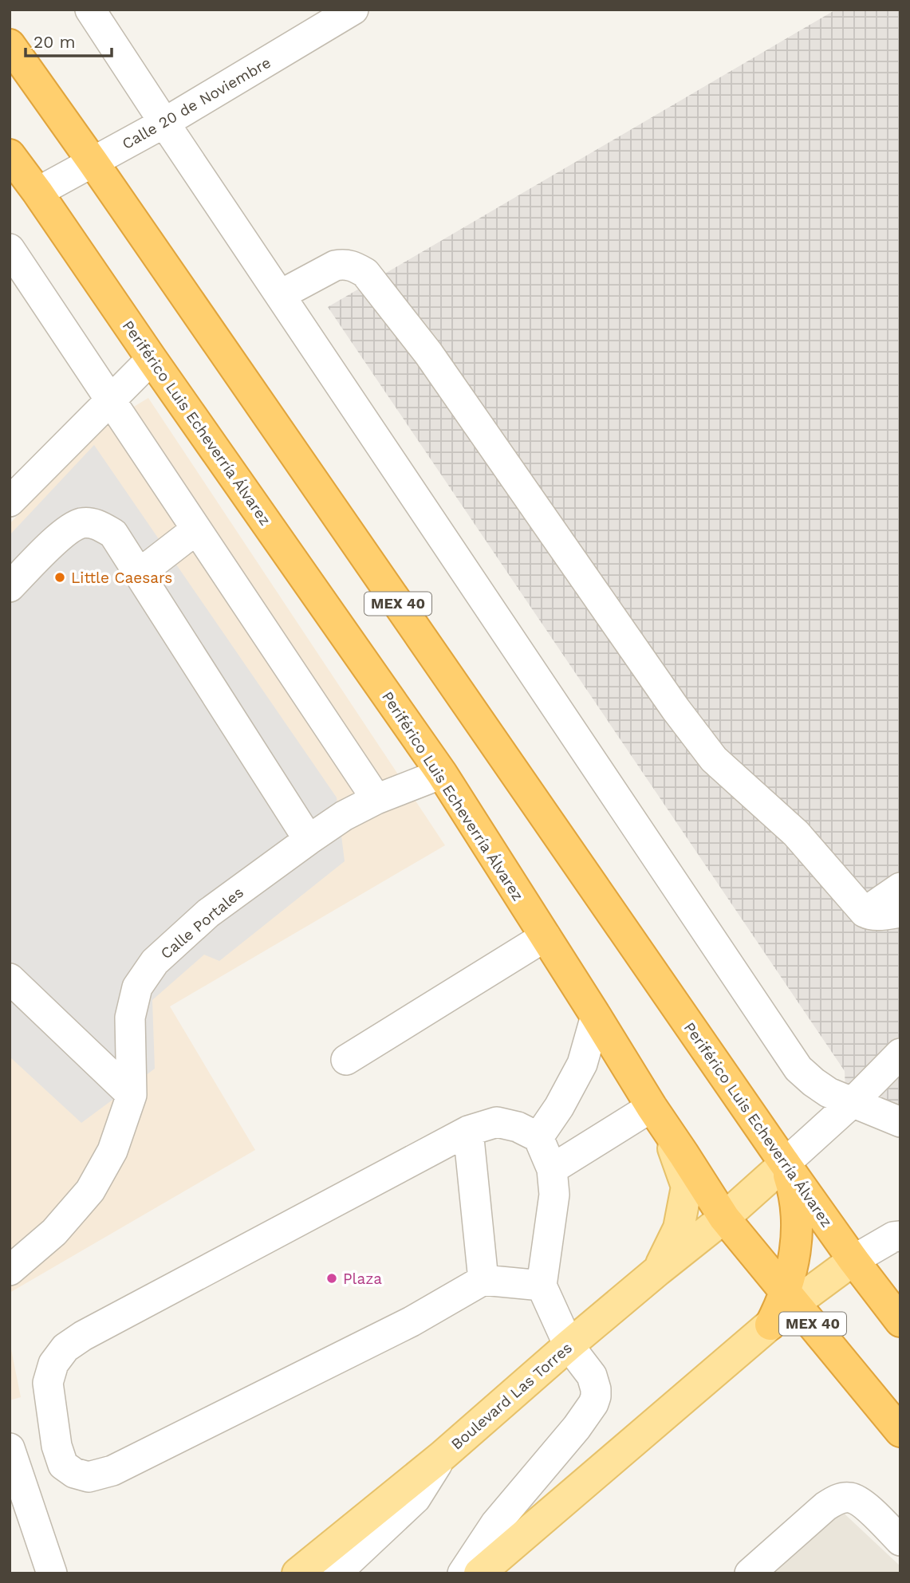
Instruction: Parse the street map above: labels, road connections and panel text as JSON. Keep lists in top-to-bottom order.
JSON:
{
  "streets": {
    "highway": ["Periférico Luis Echeverría Álvarez", "MEX 40"],
    "main road": ["Boulevard Las Torres"],
    "street": ["Calle 20 de Noviembre", "Calle Portales"]
  },
  "crossings": [
    ["Calle 20 de Noviembre", "Periférico Luis Echeverría Álvarez"],
    ["Periférico Luis Echeverría Álvarez", "Calle Portales"],
    ["Periférico Luis Echeverría Álvarez", "Boulevard Las Torres"]
  ],
  "places": ["Little Caesars", "Plaza"],
  "scale_bar": "20 m"
}
